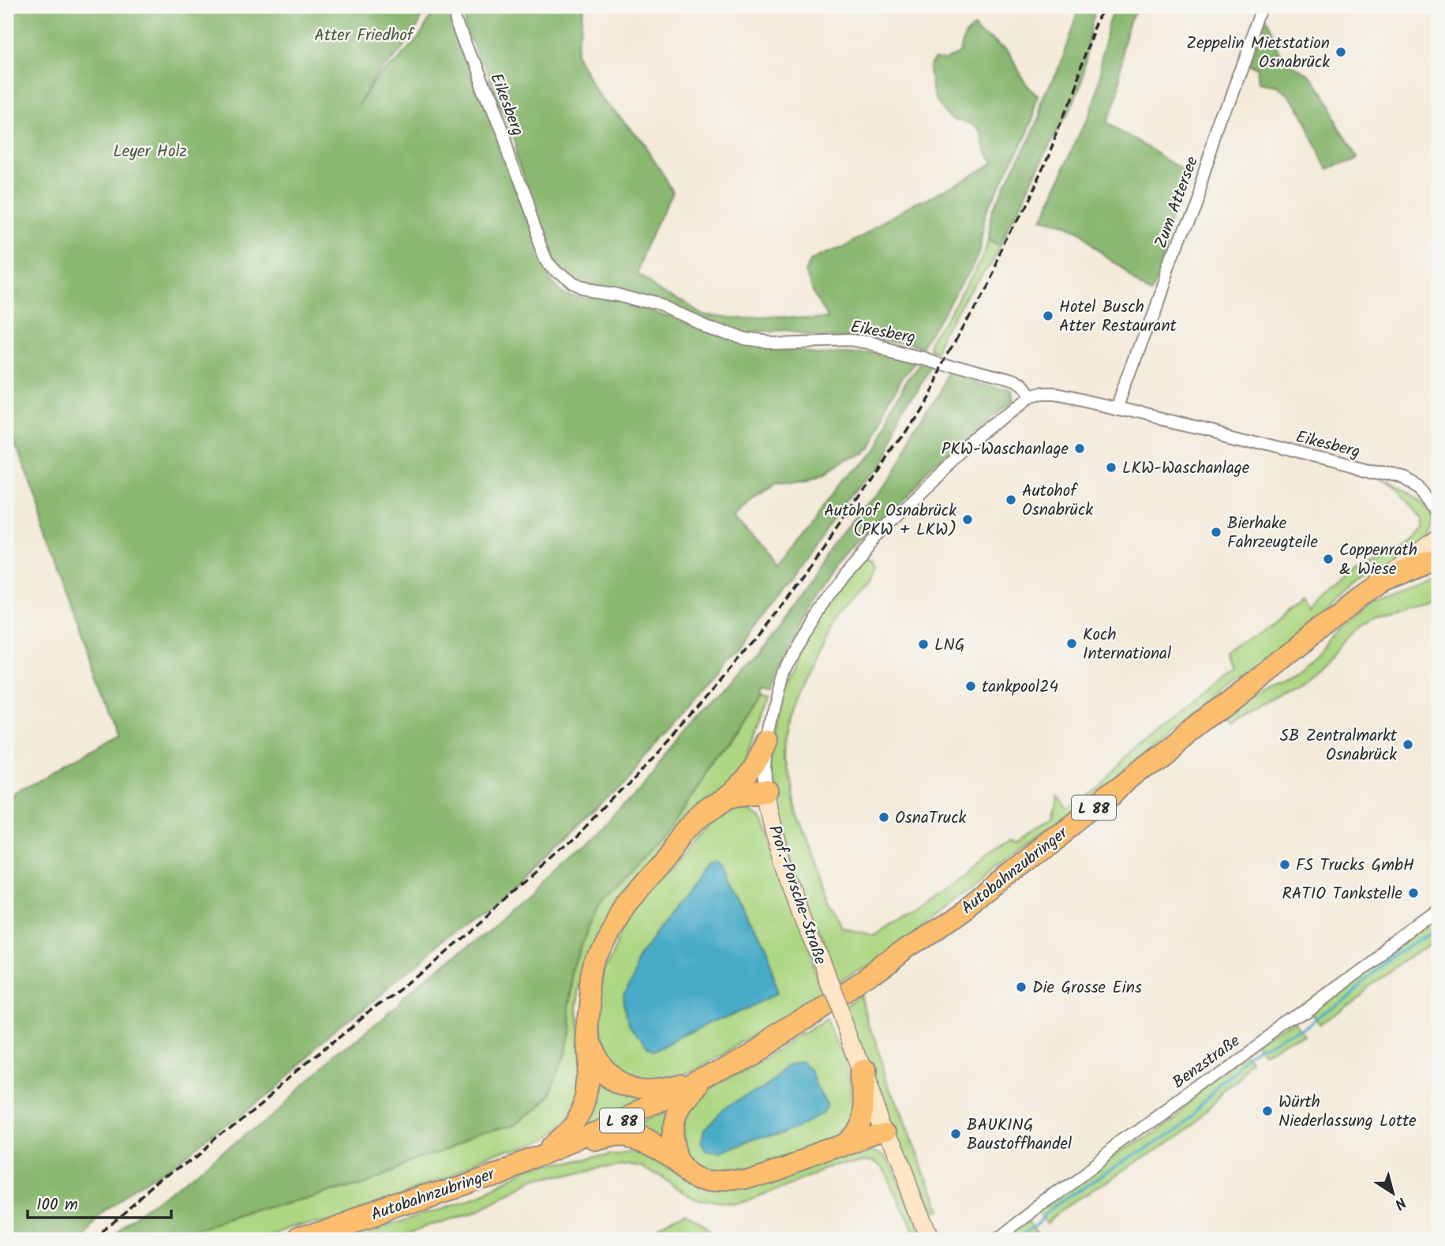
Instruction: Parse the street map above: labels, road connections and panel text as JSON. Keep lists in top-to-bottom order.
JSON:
{
  "streets": {
    "highway": ["L 88", "Autobahnzubringer"],
    "street": [
      "Eikesberg",
      "Zum Attersee",
      "Prof.-Porsche-Straße",
      "Benzstraße"
    ]
  },
  "crossings": [
    ["Eikesberg", "Zum Attersee"],
    ["Eikesberg", "Prof.-Porsche-Straße"],
    ["L 88", "Autobahnzubringer"]
  ],
  "parks": ["Atter Friedhof", "Leyer Holz"],
  "places": [
    "Zeppelin Mietstation Osnabrück",
    "Hotel Busch Atter Restaurant",
    "PKW-Waschanlage",
    "LKW-Waschanlage",
    "Autohof Osnabrück",
    "Autohof Osnabrück (PKW + LKW)",
    "Bierhake Fahrzeugteile",
    "Coppenrath & Wiese",
    "Koch International",
    "LNG",
    "tankpool24",
    "SB Zentralmarkt Osnabrück",
    "OsnaTruck",
    "FS Trucks GmbH",
    "RATIO Tankstelle",
    "Die Grosse Eins",
    "Würth Niederlassung Lotte",
    "BAUKING Baustoffhandel"
  ],
  "scale_bar": "100 m",
  "north": "bottom right"
}
